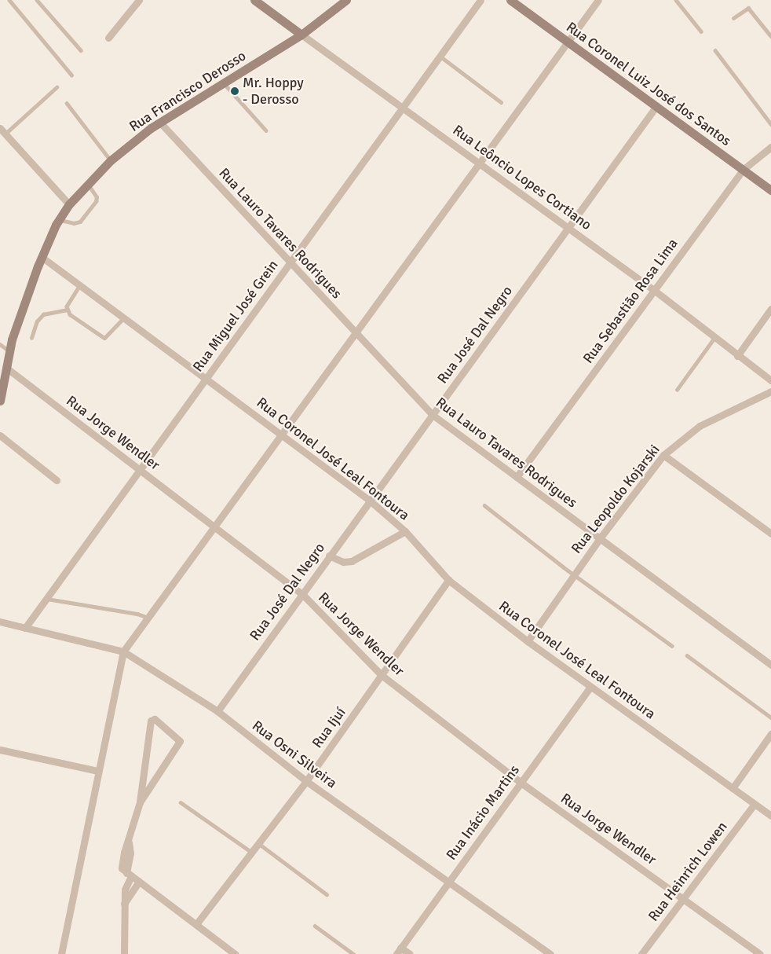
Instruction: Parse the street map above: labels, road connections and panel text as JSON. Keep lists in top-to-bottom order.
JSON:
{
  "streets": {
    "main road": ["Rua Coronel Luiz José dos Santos", "Rua Francisco Derosso", "Rua Leôncio Lopes Cortiano"],
    "street": [
      "Rua Lauro Tavares Rodrigues",
      "Rua Sebastião Rosa Lima",
      "Rua Miguel José Grein",
      "Rua José Dal Negro",
      "Rua Jorge Wendler",
      "Rua Coronel José Leal Fontoura",
      "Rua Leopoldo Kojarski",
      "Rua Ijuí",
      "Rua Osni Silveira",
      "Rua Inácio Martins",
      "Rua Heinrich Lowen"
    ]
  },
  "crossings": [
    ["Rua Coronel Luiz José dos Santos", "Rua Sebastião Rosa Lima"],
    ["Rua Coronel Luiz José dos Santos", "Rua José Dal Negro"],
    ["Rua Francisco Derosso", "Rua Leôncio Lopes Cortiano"],
    ["Rua Francisco Derosso", "Rua Lauro Tavares Rodrigues"],
    ["Rua Francisco Derosso", "Rua Jorge Wendler"],
    ["Rua Francisco Derosso", "Rua Coronel José Leal Fontoura"],
    ["Rua Leôncio Lopes Cortiano", "Rua Sebastião Rosa Lima"],
    ["Rua Leôncio Lopes Cortiano", "Rua Miguel José Grein"],
    ["Rua Leôncio Lopes Cortiano", "Rua José Dal Negro"],
    ["Rua Lauro Tavares Rodrigues", "Rua Sebastião Rosa Lima"],
    ["Rua Lauro Tavares Rodrigues", "Rua Miguel José Grein"],
    ["Rua Lauro Tavares Rodrigues", "Rua José Dal Negro"],
    ["Rua Lauro Tavares Rodrigues", "Rua Leopoldo Kojarski"],
    ["Rua Miguel José Grein", "Rua Jorge Wendler"],
    ["Rua Miguel José Grein", "Rua Coronel José Leal Fontoura"],
    ["Rua Miguel José Grein", "Rua Osni Silveira"],
    ["Rua José Dal Negro", "Rua Jorge Wendler"],
    ["Rua José Dal Negro", "Rua Coronel José Leal Fontoura"],
    ["Rua José Dal Negro", "Rua Osni Silveira"],
    ["Rua Jorge Wendler", "Rua Ijuí"],
    ["Rua Jorge Wendler", "Rua Inácio Martins"],
    ["Rua Jorge Wendler", "Rua Heinrich Lowen"],
    ["Rua Coronel José Leal Fontoura", "Rua Leopoldo Kojarski"],
    ["Rua Coronel José Leal Fontoura", "Rua Ijuí"],
    ["Rua Coronel José Leal Fontoura", "Rua Inácio Martins"],
    ["Rua Coronel José Leal Fontoura", "Rua Heinrich Lowen"],
    ["Rua Ijuí", "Rua Osni Silveira"],
    ["Rua Osni Silveira", "Rua Inácio Martins"]
  ],
  "places": ["Mr. Hoppy - Derosso"]
}
